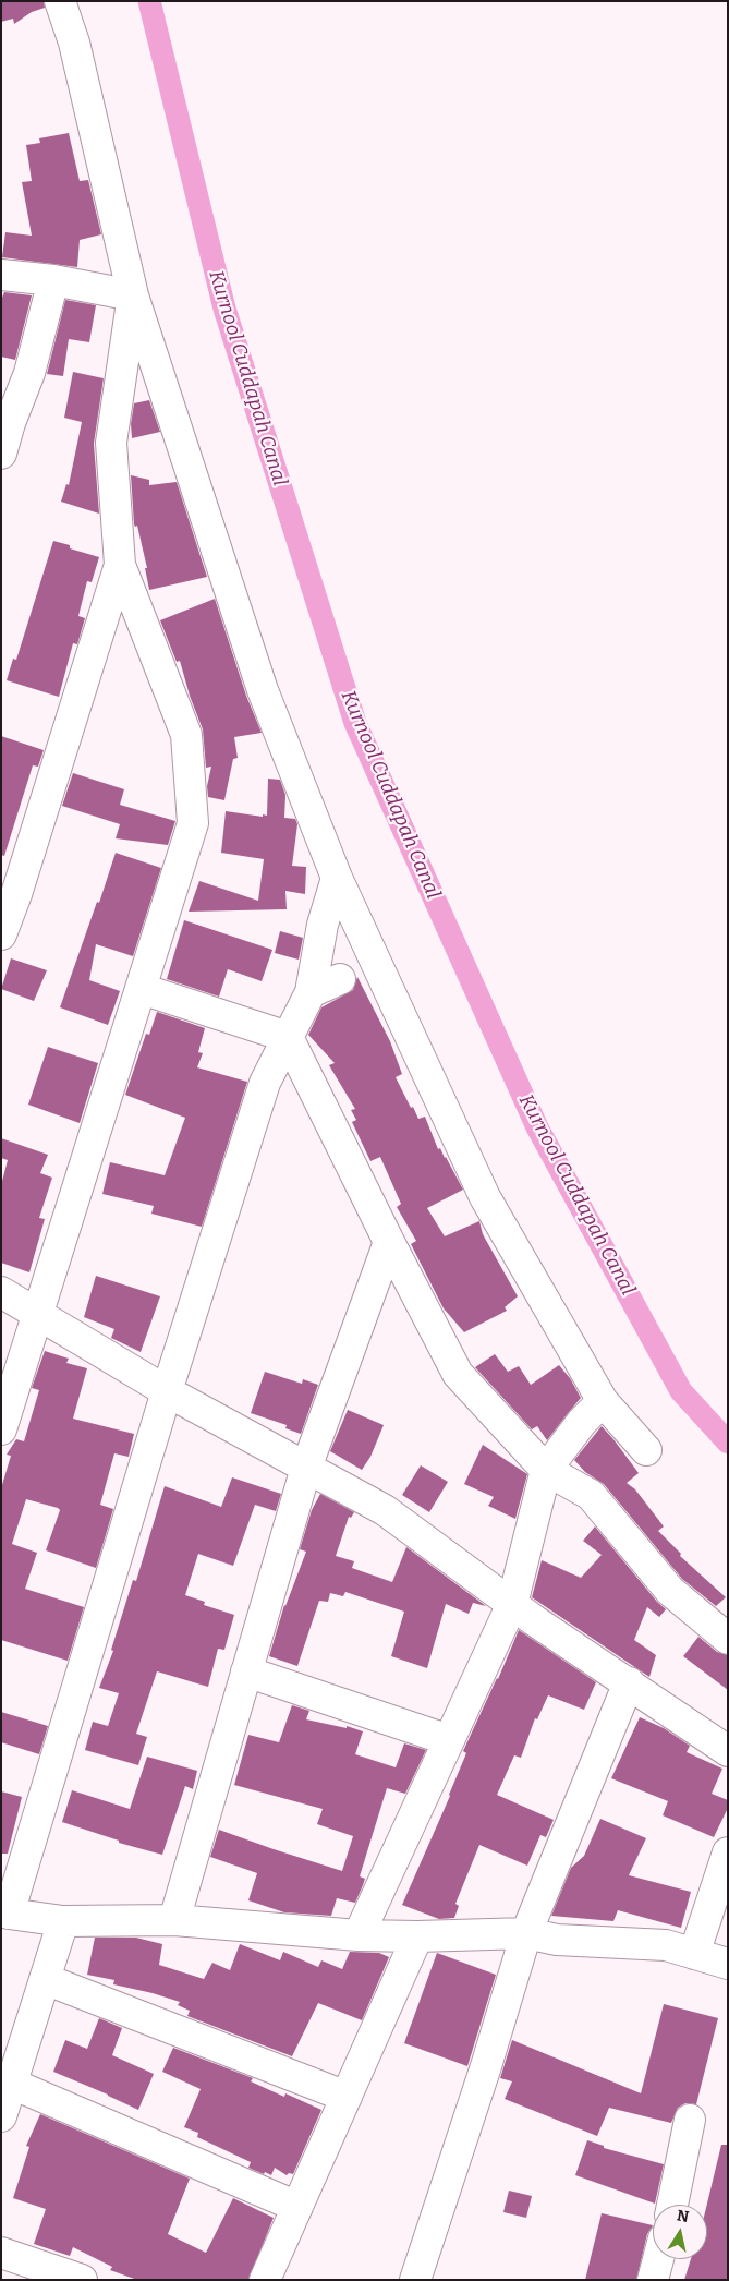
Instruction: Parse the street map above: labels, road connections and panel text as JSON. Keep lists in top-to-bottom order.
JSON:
{
  "water": ["Kurnool Cuddapah Canal"],
  "north": "top"
}
